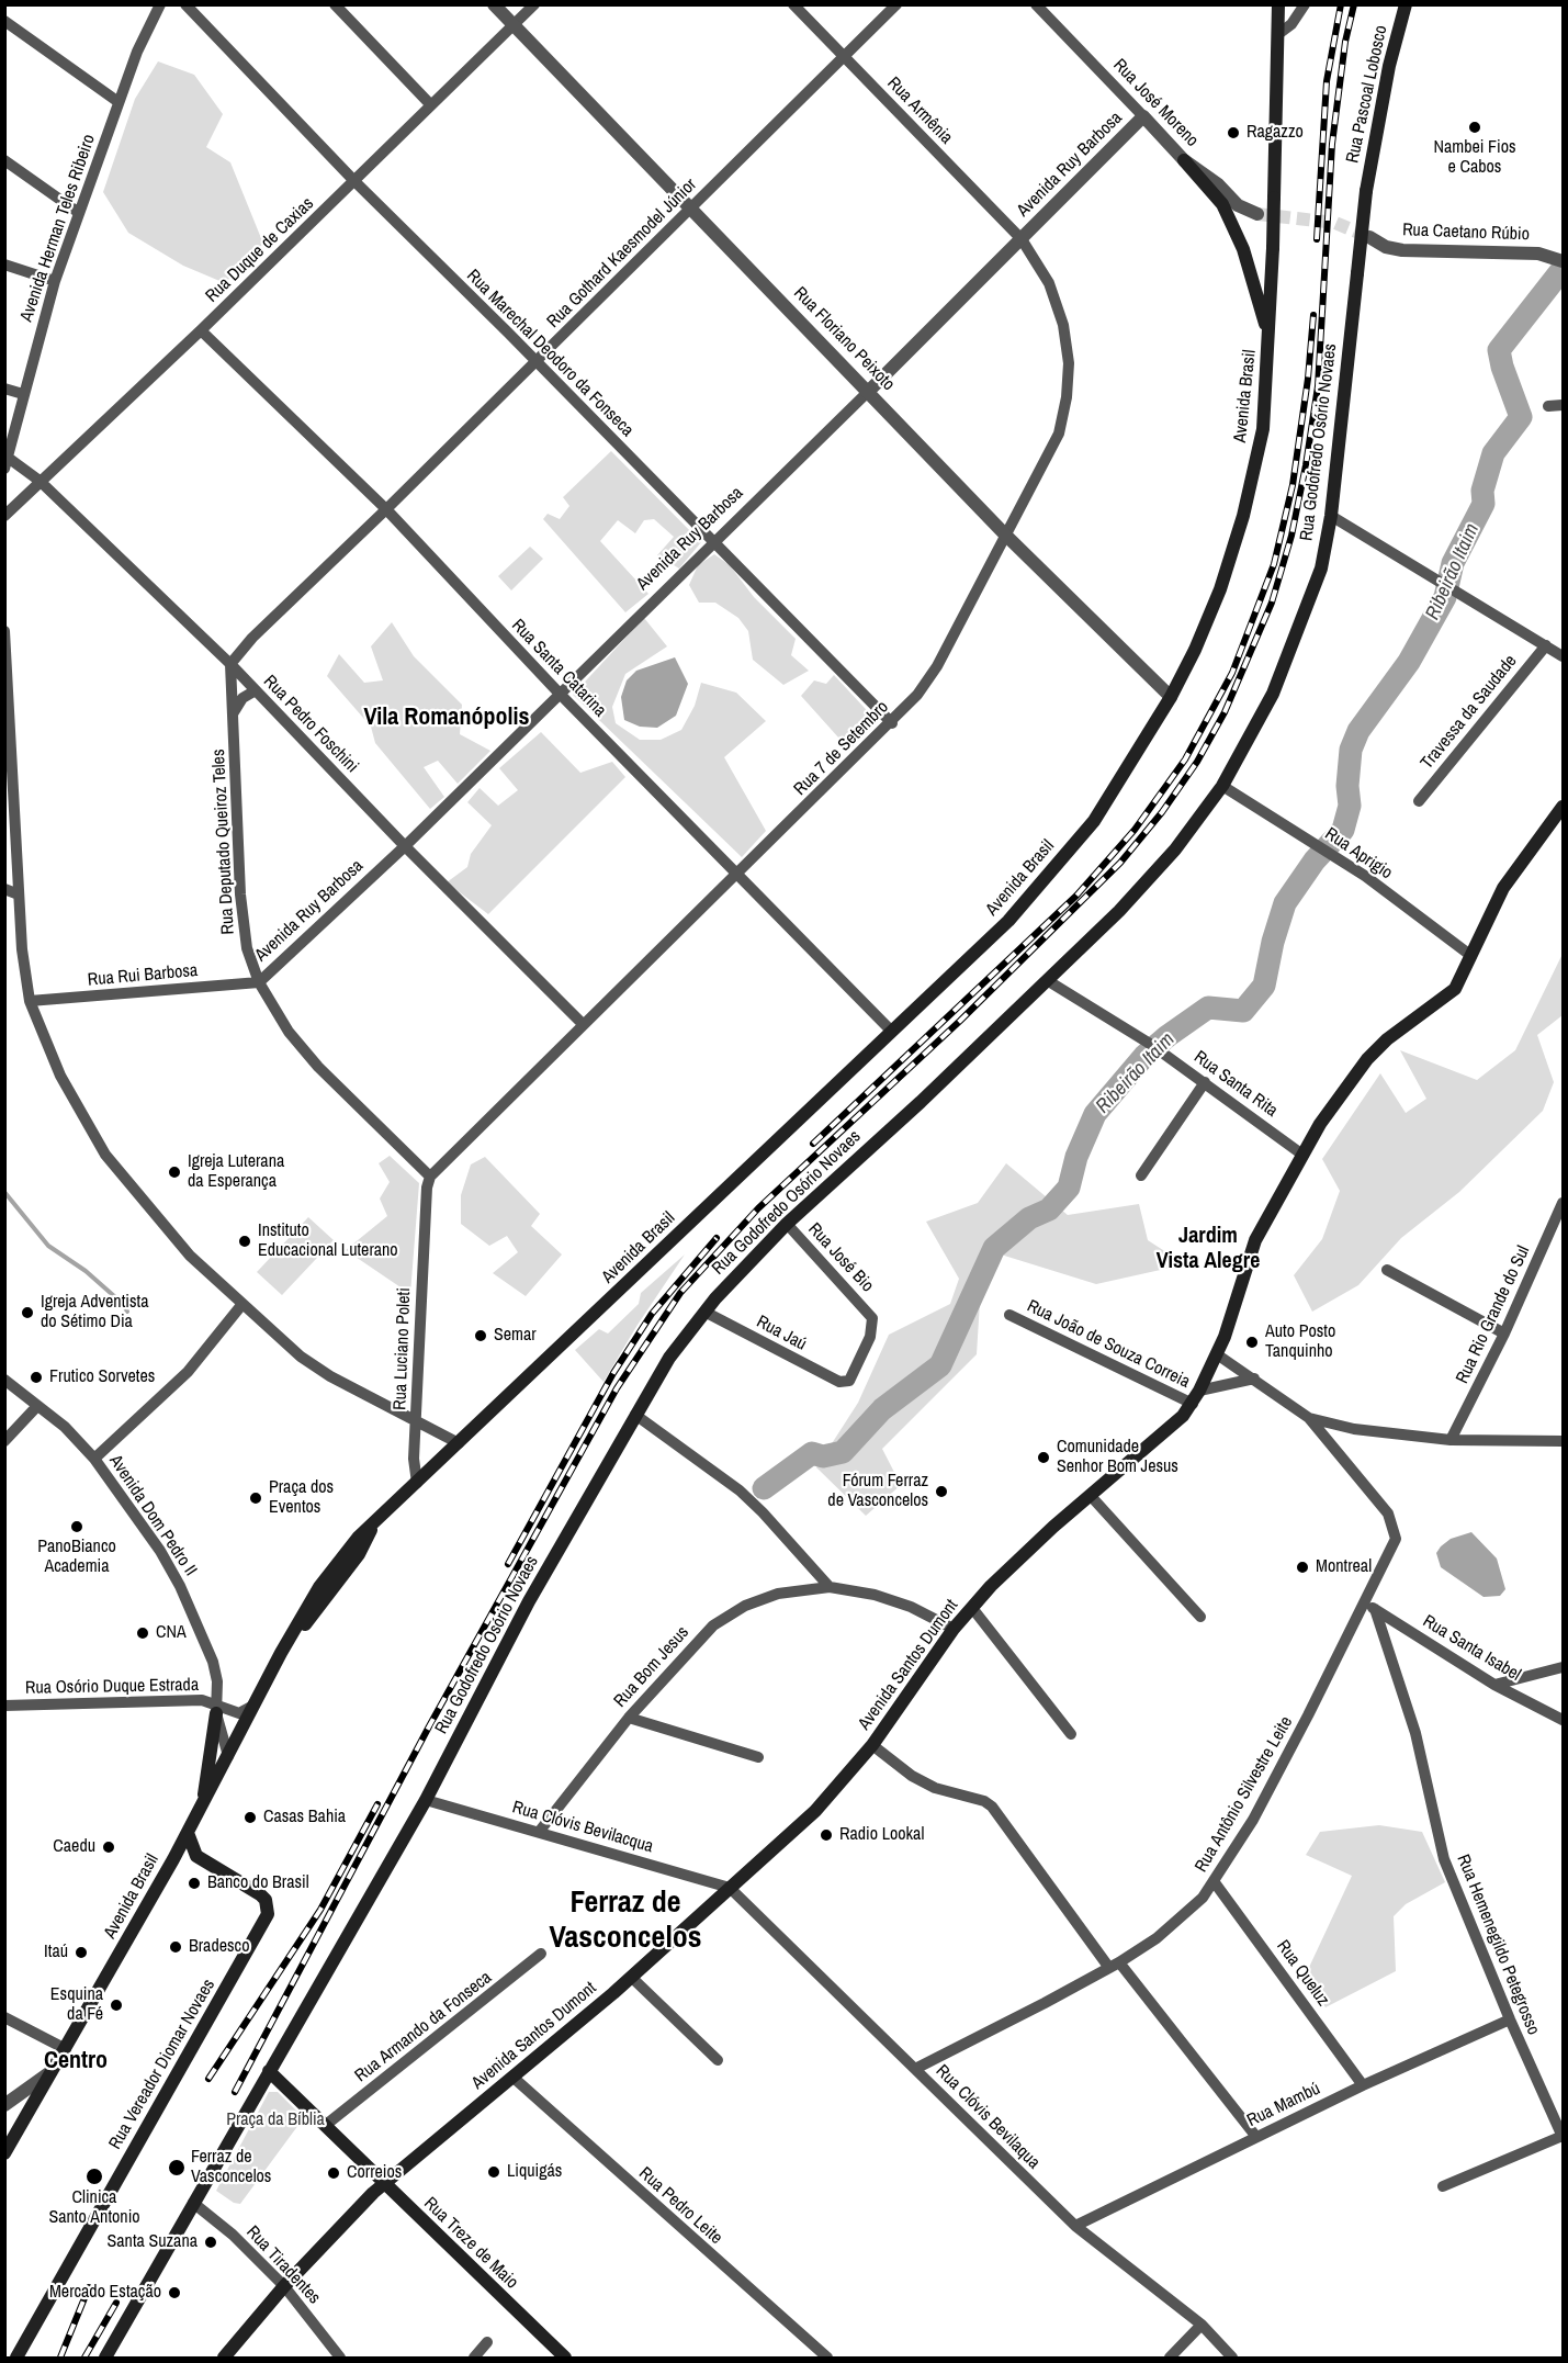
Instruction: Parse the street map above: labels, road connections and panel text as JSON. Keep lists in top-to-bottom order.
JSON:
{
  "streets": {
    "main road": [
      "Rua Pascoal Lobosco",
      "Avenida Brasil",
      "Rua Godofredo Osório Novaes",
      "Avenida Santos Dumont",
      "Rua Vereador Diomar Novaes",
      "Rua Treze de Maio"
    ],
    "street": [
      "Rua José Moreno",
      "Rua Armênia",
      "Avenida Ruy Barbosa",
      "Avenida Herman Teles Ribeiro",
      "Rua Caetano Rúbio",
      "Rua Duque de Caxias",
      "Rua Gothard Kaesmodel Júnior",
      "Rua Floriano Peixoto",
      "Rua Marechal Deodoro da Fonseca",
      "Rua Santa Catarina",
      "Travessa da Saudade",
      "Rua Pedro Foschini",
      "Rua 7 de Setembro",
      "Rua Deputado Queiroz Teles",
      "Rua Aprigio",
      "Rua Rui Barbosa",
      "Rua Santa Rita",
      "Rua José Bio",
      "Rua Rio Grande do Sul",
      "Rua Jaú",
      "Rua João de Souza Correia",
      "Rua Luciano Poleti",
      "Avenida Dom Pedro II",
      "Rua Santa Isabel",
      "Rua Bom Jesus",
      "Rua Osório Duque Estrada",
      "Rua Antônio Silvestre Leite",
      "Rua Clóvis Bevilacqua",
      "Rua Hemenegildo Petegrosso",
      "Rua Queluz",
      "Rua Armando da Fonseca",
      "Rua Mambú",
      "Rua Clóvis Bevilaqua",
      "Rua Pedro Leite",
      "Rua Tiradentes"
    ]
  },
  "crossings": [
    ["Rua Pascoal Lobosco", "Rua Godofredo Osório Novaes"],
    ["Rua José Moreno", "Avenida Ruy Barbosa"],
    ["Rua Armênia", "Avenida Ruy Barbosa"],
    ["Rua Armênia", "Rua Gothard Kaesmodel Júnior"],
    ["Rua Armênia", "Rua 7 de Setembro"],
    ["Avenida Ruy Barbosa", "Rua Floriano Peixoto"],
    ["Avenida Ruy Barbosa", "Rua Marechal Deodoro da Fonseca"],
    ["Avenida Ruy Barbosa", "Rua Santa Catarina"],
    ["Avenida Ruy Barbosa", "Rua Pedro Foschini"],
    ["Avenida Ruy Barbosa", "Rua 7 de Setembro"],
    ["Avenida Ruy Barbosa", "Rua Deputado Queiroz Teles"],
    ["Avenida Ruy Barbosa", "Rua Rui Barbosa"],
    ["Avenida Herman Teles Ribeiro", "Rua Pedro Foschini"],
    ["Rua Duque de Caxias", "Rua Floriano Peixoto"],
    ["Rua Duque de Caxias", "Rua Marechal Deodoro da Fonseca"],
    ["Rua Duque de Caxias", "Rua Santa Catarina"],
    ["Rua Duque de Caxias", "Rua Pedro Foschini"],
    ["Rua Gothard Kaesmodel Júnior", "Rua Floriano Peixoto"],
    ["Rua Gothard Kaesmodel Júnior", "Rua Marechal Deodoro da Fonseca"],
    ["Rua Gothard Kaesmodel Júnior", "Rua Santa Catarina"],
    ["Rua Gothard Kaesmodel Júnior", "Rua Pedro Foschini"],
    ["Rua Gothard Kaesmodel Júnior", "Rua Deputado Queiroz Teles"],
    ["Rua Floriano Peixoto", "Avenida Brasil"],
    ["Rua Floriano Peixoto", "Rua 7 de Setembro"],
    ["Rua Marechal Deodoro da Fonseca", "Rua 7 de Setembro"],
    ["Avenida Brasil", "Rua Santa Catarina"],
    ["Avenida Brasil", "Rua Luciano Poleti"],
    ["Avenida Brasil", "Avenida Dom Pedro II"],
    ["Rua Godofredo Osório Novaes", "Rua Aprigio"],
    ["Rua Godofredo Osório Novaes", "Rua Santa Rita"],
    ["Rua Godofredo Osório Novaes", "Rua José Bio"],
    ["Rua Godofredo Osório Novaes", "Rua Jaú"],
    ["Rua Godofredo Osório Novaes", "Rua Clóvis Bevilacqua"],
    ["Rua Godofredo Osório Novaes", "Rua Treze de Maio"],
    ["Rua Godofredo Osório Novaes", "Rua Tiradentes"],
    ["Rua Santa Catarina", "Rua 7 de Setembro"],
    ["Rua Pedro Foschini", "Rua 7 de Setembro"],
    ["Rua Pedro Foschini", "Rua Deputado Queiroz Teles"],
    ["Rua 7 de Setembro", "Rua Deputado Queiroz Teles"],
    ["Rua 7 de Setembro", "Rua Luciano Poleti"],
    ["Rua Deputado Queiroz Teles", "Rua Rui Barbosa"],
    ["Rua Deputado Queiroz Teles", "Rua Luciano Poleti"],
    ["Rua Aprigio", "Avenida Santos Dumont"],
    ["Rua Santa Rita", "Avenida Santos Dumont"],
    ["Rua José Bio", "Rua Jaú"],
    ["Rua João de Souza Correia", "Avenida Santos Dumont"],
    ["Avenida Dom Pedro II", "Rua Osório Duque Estrada"],
    ["Rua Santa Isabel", "Rua Antônio Silvestre Leite"],
    ["Rua Santa Isabel", "Rua Hemenegildo Petegrosso"],
    ["Avenida Santos Dumont", "Rua Bom Jesus"],
    ["Avenida Santos Dumont", "Rua Clóvis Bevilacqua"],
    ["Avenida Santos Dumont", "Rua Clóvis Bevilaqua"],
    ["Avenida Santos Dumont", "Rua Pedro Leite"],
    ["Avenida Santos Dumont", "Rua Treze de Maio"],
    ["Avenida Santos Dumont", "Rua Tiradentes"],
    ["Rua Bom Jesus", "Rua Clóvis Bevilacqua"],
    ["Rua Antônio Silvestre Leite", "Rua Hemenegildo Petegrosso"],
    ["Rua Antônio Silvestre Leite", "Rua Queluz"],
    ["Rua Antônio Silvestre Leite", "Rua Clóvis Bevilaqua"],
    ["Rua Clóvis Bevilacqua", "Rua Clóvis Bevilaqua"],
    ["Rua Hemenegildo Petegrosso", "Rua Mambú"],
    ["Rua Queluz", "Rua Mambú"],
    ["Rua Armando da Fonseca", "Rua Treze de Maio"],
    ["Rua Mambú", "Rua Clóvis Bevilaqua"]
  ],
  "districts": [
    "Vila Romanópolis",
    "Jardim Vista Alegre",
    "Ferraz de Vasconcelos",
    "Centro"
  ],
  "water": ["Ribeirão Itaim"],
  "parks": ["Praça da Bíblia"],
  "places": [
    "Nambei Fios e Cabos",
    "Ragazzo",
    "Igreja Luterana da Esperança",
    "Instituto Educacional Luterano",
    "Igreja Adventista do Sétimo Dia",
    "Semar",
    "Auto Posto Tanquinho",
    "Frutico Sorvetes",
    "Comunidade Senhor Bom Jesus",
    "Fórum Ferraz de Vasconcelos",
    "Praça dos Eventos",
    "PanoBianco Academia",
    "Montreal",
    "CNA",
    "Casas Bahia",
    "Radio Lookal",
    "Caedu",
    "Banco do Brasil",
    "Bradesco",
    "Itaú",
    "Esquina da Fé",
    "Ferraz de Vasconcelos",
    "Liquigás",
    "Correios",
    "Clinica Santo Antonio",
    "Santa Suzana",
    "Mercado Estação"
  ]
}
